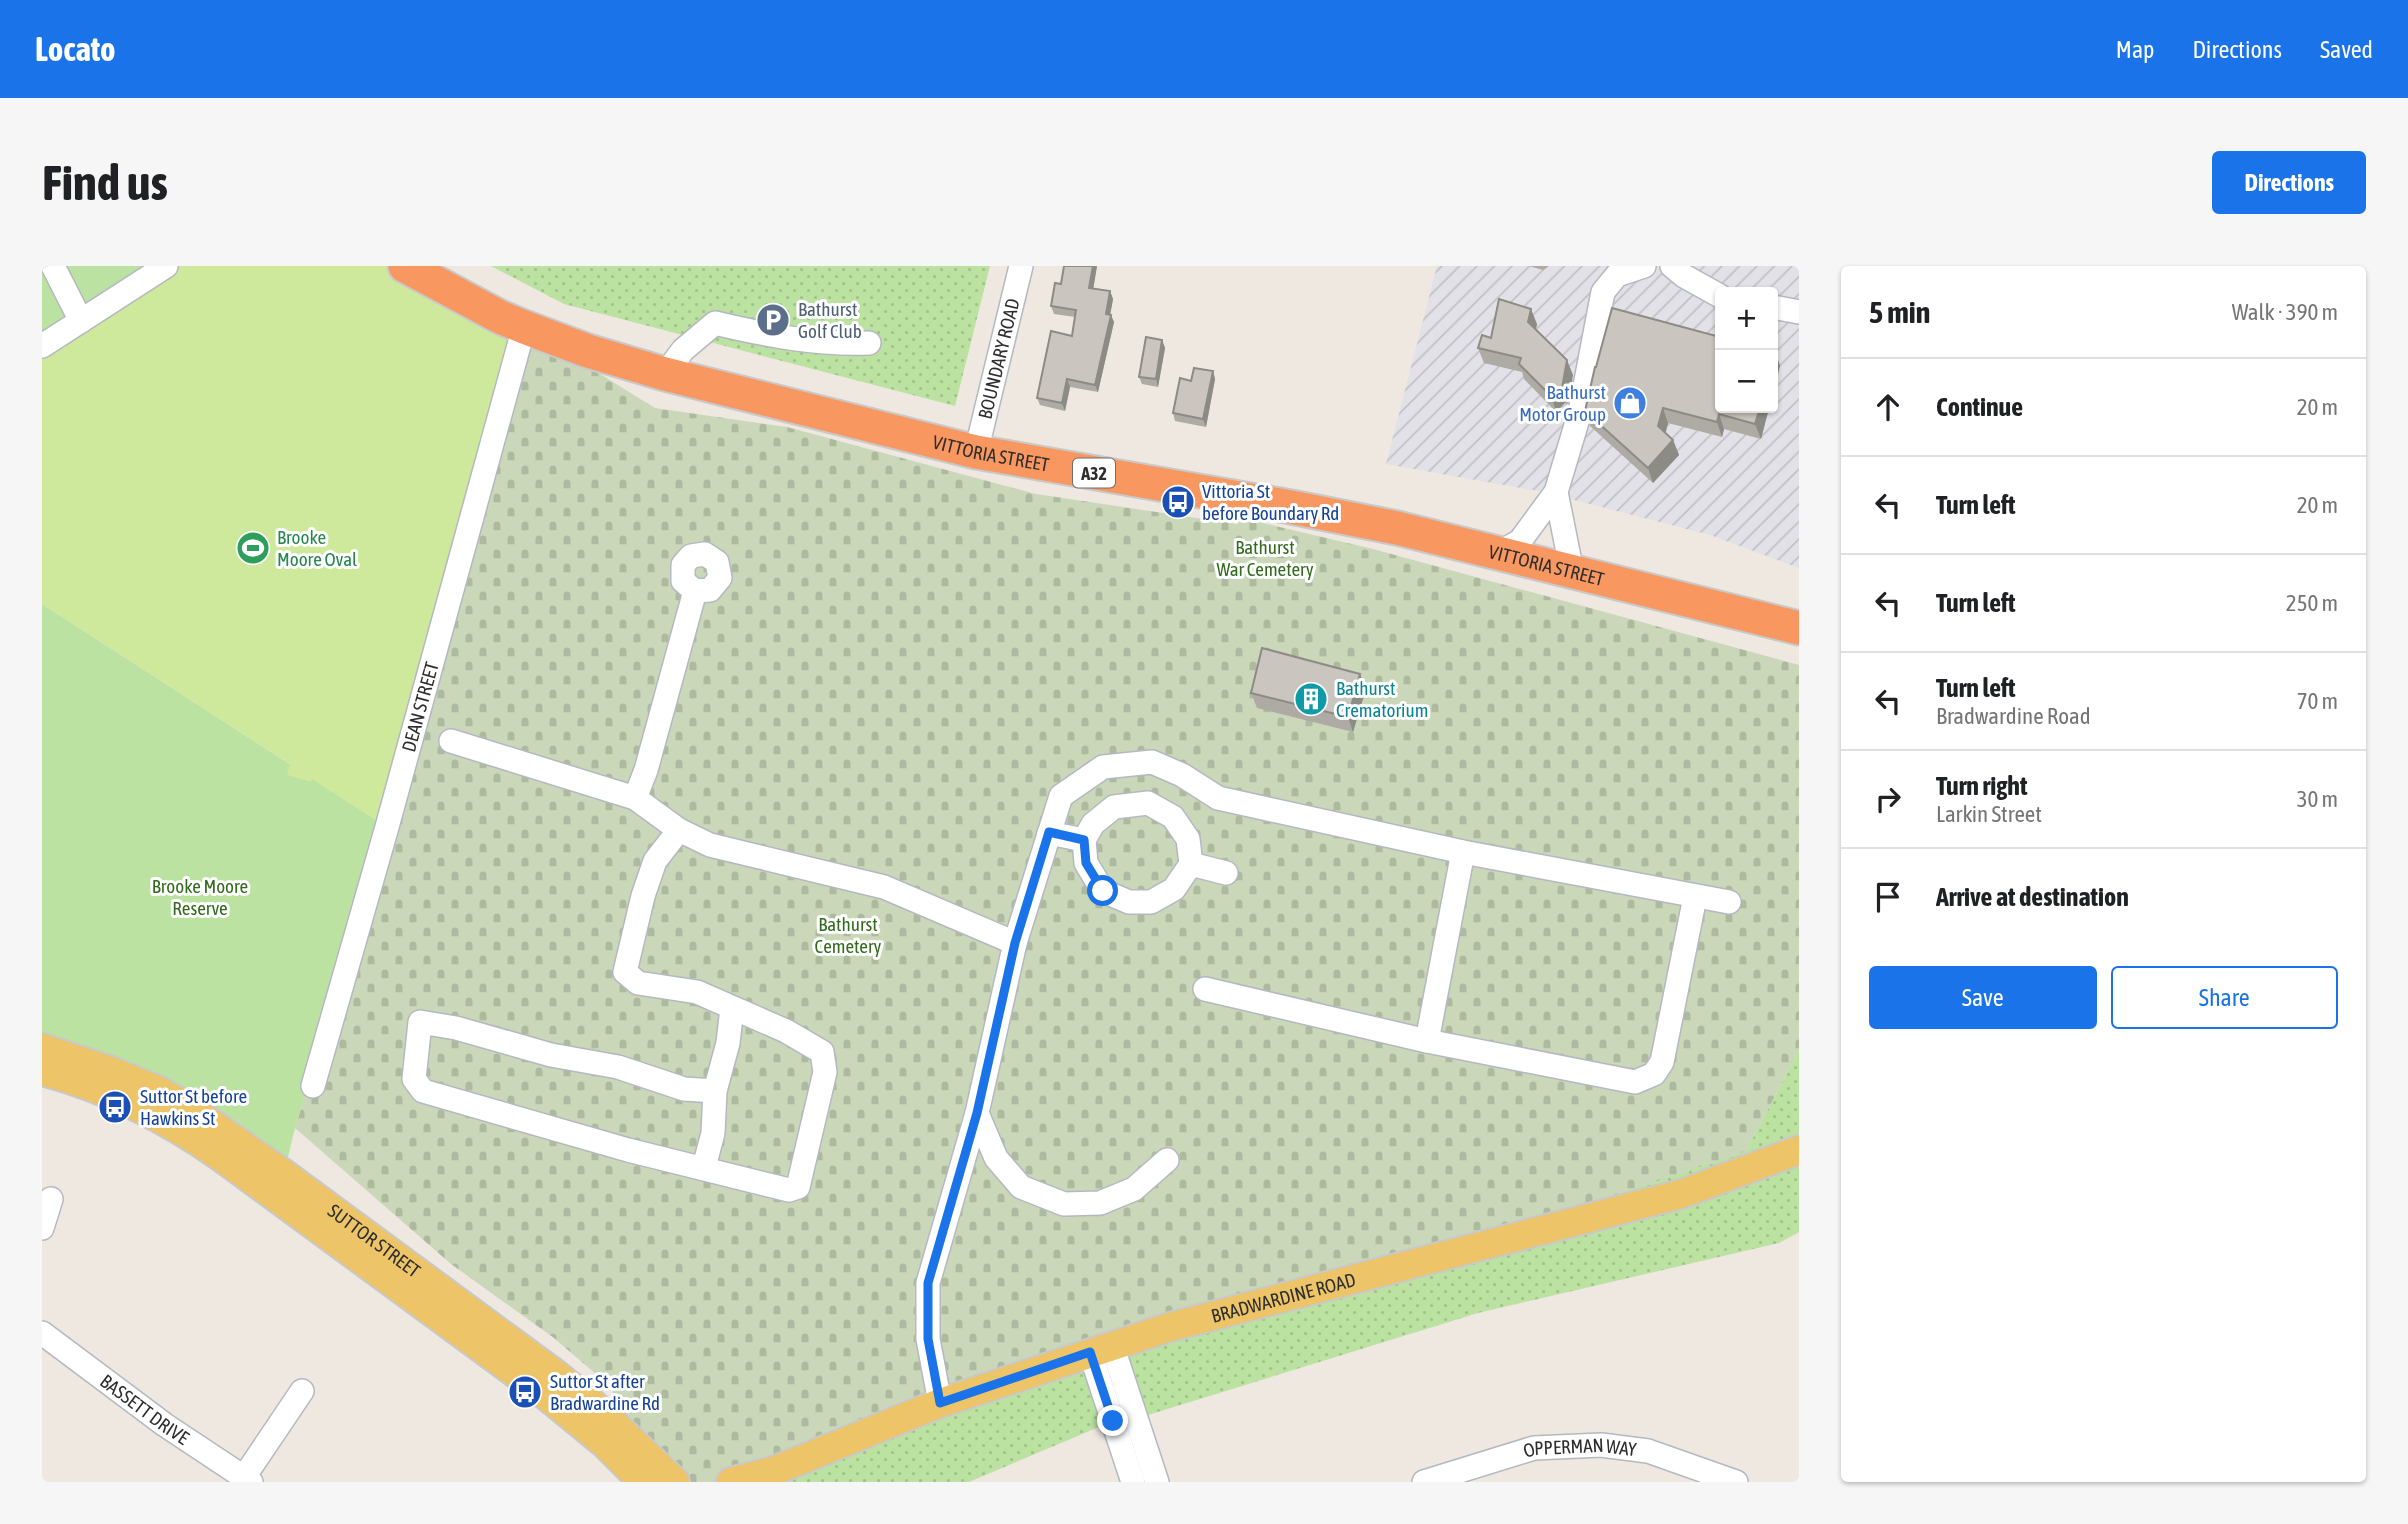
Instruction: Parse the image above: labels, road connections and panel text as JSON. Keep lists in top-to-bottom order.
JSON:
{
  "streets": {
    "highway": ["VITTORIA STREET", "A32"],
    "main road": ["SUTTOR STREET", "BRADWARDINE ROAD"],
    "street": [
      "BOUNDARY ROAD",
      "DEAN STREET",
      "BASSETT DRIVE",
      "OPPERMAN WAY"
    ]
  },
  "crossings": [
    ["BOUNDARY ROAD", "VITTORIA STREET"],
    ["VITTORIA STREET", "DEAN STREET"]
  ],
  "parks": ["Bathurst War Cemetery", "Brooke Moore Reserve", "Bathurst Cemetery"],
  "places": {
    "parking": ["Bathurst Golf Club"],
    "shop": ["Bathurst Motor Group"],
    "bus stop": ["Vittoria St before Boundary Rd", "Suttor St before Hawkins St", "Suttor St after Bradwardine Rd"],
    "sports": ["Brooke Moore Oval"],
    "building": ["Bathurst Crematorium"]
  },
  "page": {
    "header": "Locato",
    "nav": ["Map", "Directions", "Saved"],
    "buttons": [
      "Directions",
      ["Save", "Share"]
    ],
    "title": "Find us",
    "heading": ["5 min", "Walk · 390 m"],
    "map_buttons": ["+", "−"],
    "list": [
      ["Continue", "20 m"],
      ["Turn left", "20 m"],
      ["Turn left", "250 m"],
      ["Turn left", "Bradwardine Road", "70 m"],
      ["Turn right", "Larkin Street", "30 m"],
      "Arrive at destination"
    ]
  }
}
